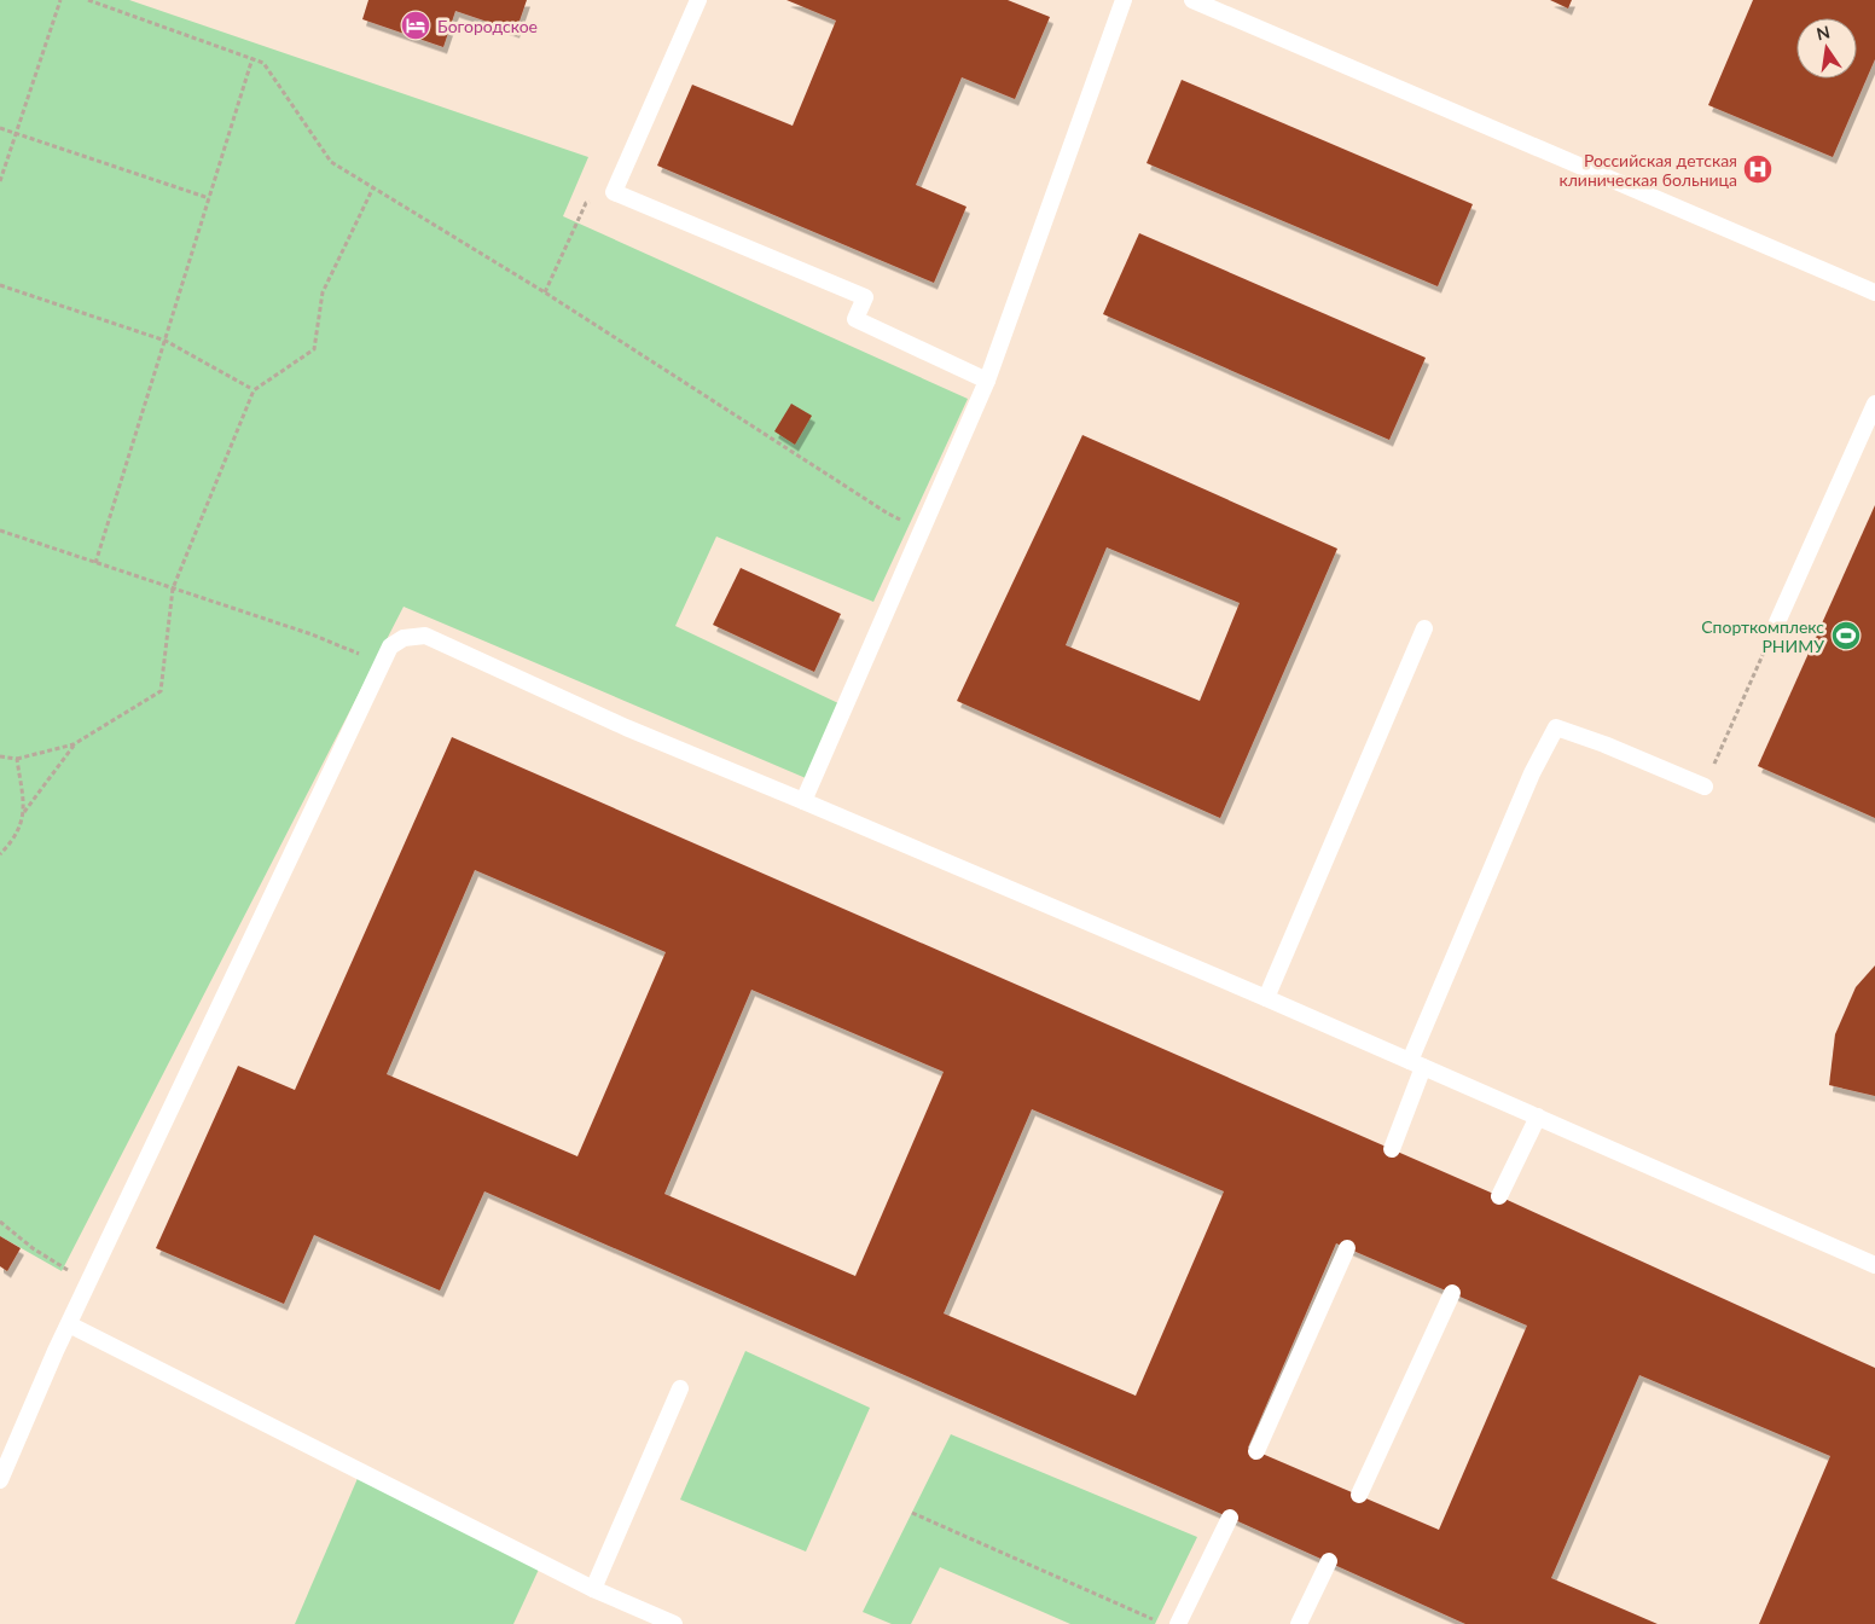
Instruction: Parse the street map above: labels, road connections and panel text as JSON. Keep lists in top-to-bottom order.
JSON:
{
  "places": {
    "hotel": ["Богородское"],
    "hospital": ["Российская детская клиническая больница"],
    "sports": ["Спорткомплекс РНИМУ"]
  },
  "north": "top"
}
